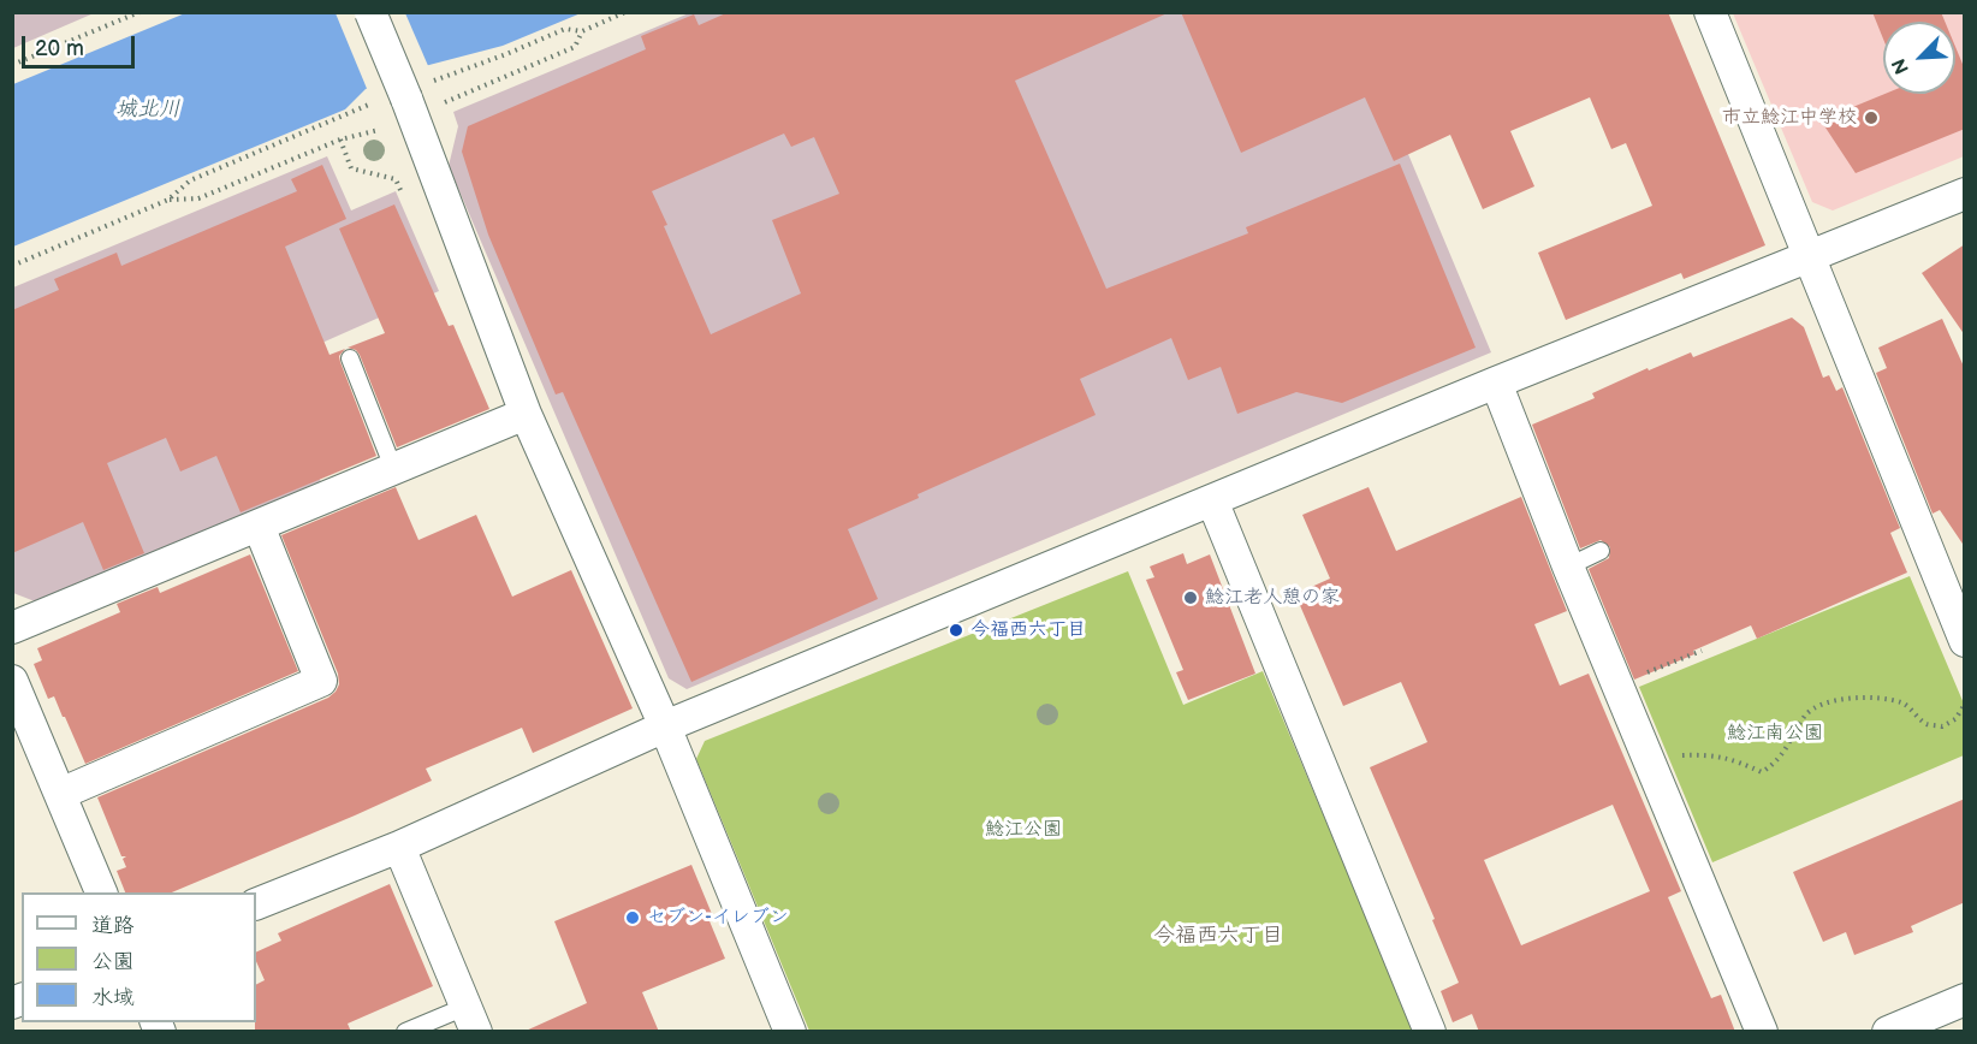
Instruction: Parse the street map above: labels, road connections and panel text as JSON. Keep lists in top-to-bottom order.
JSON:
{
  "districts": ["今福西六丁目"],
  "water": ["城北川"],
  "parks": ["鯰江南公園", "鯰江公園"],
  "places": [
    "市立鯰江中学校",
    "鯰江老人憩の家",
    "今福西六丁目",
    "セブン-イレブン"
  ],
  "legend": ["道路", "公園", "水域"],
  "scale_bar": "20 m",
  "north": "bottom left"
}
